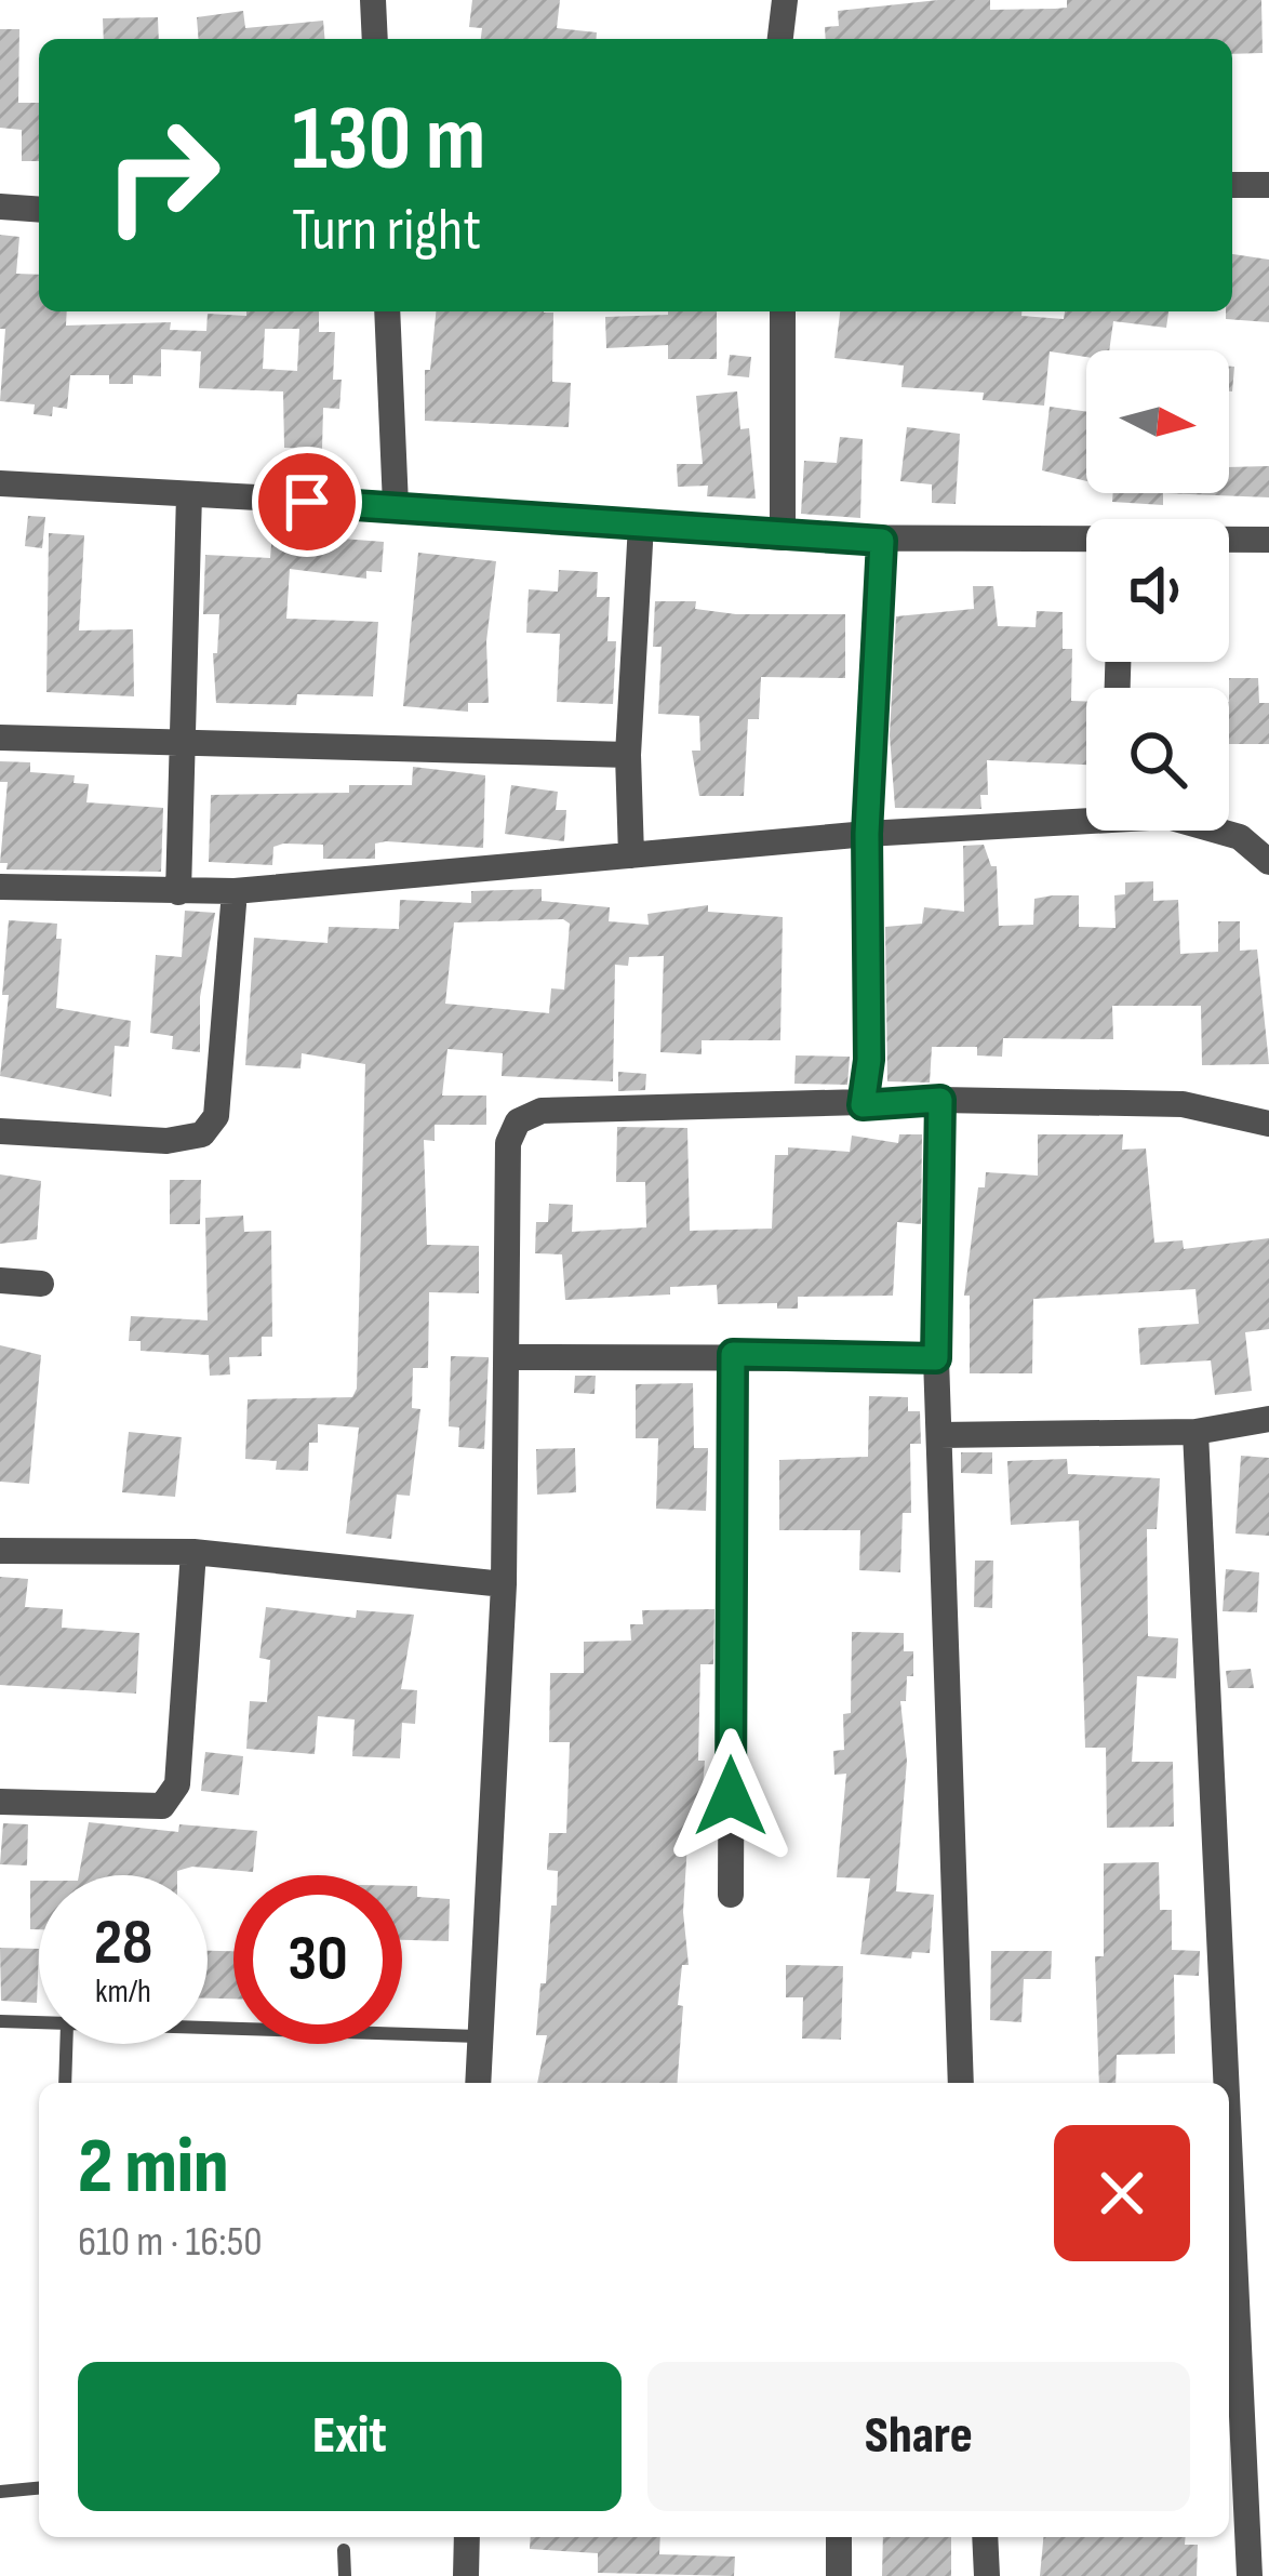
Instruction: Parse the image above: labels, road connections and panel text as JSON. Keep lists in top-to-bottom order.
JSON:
{
  "north": "right",
  "page": {
    "turn": ["130 m", "Turn right"],
    "speed": "28 km/h",
    "limit": "30",
    "heading": ["2 min", "610 m · 16:50"],
    "buttons": ["Exit", "Share"]
  }
}
